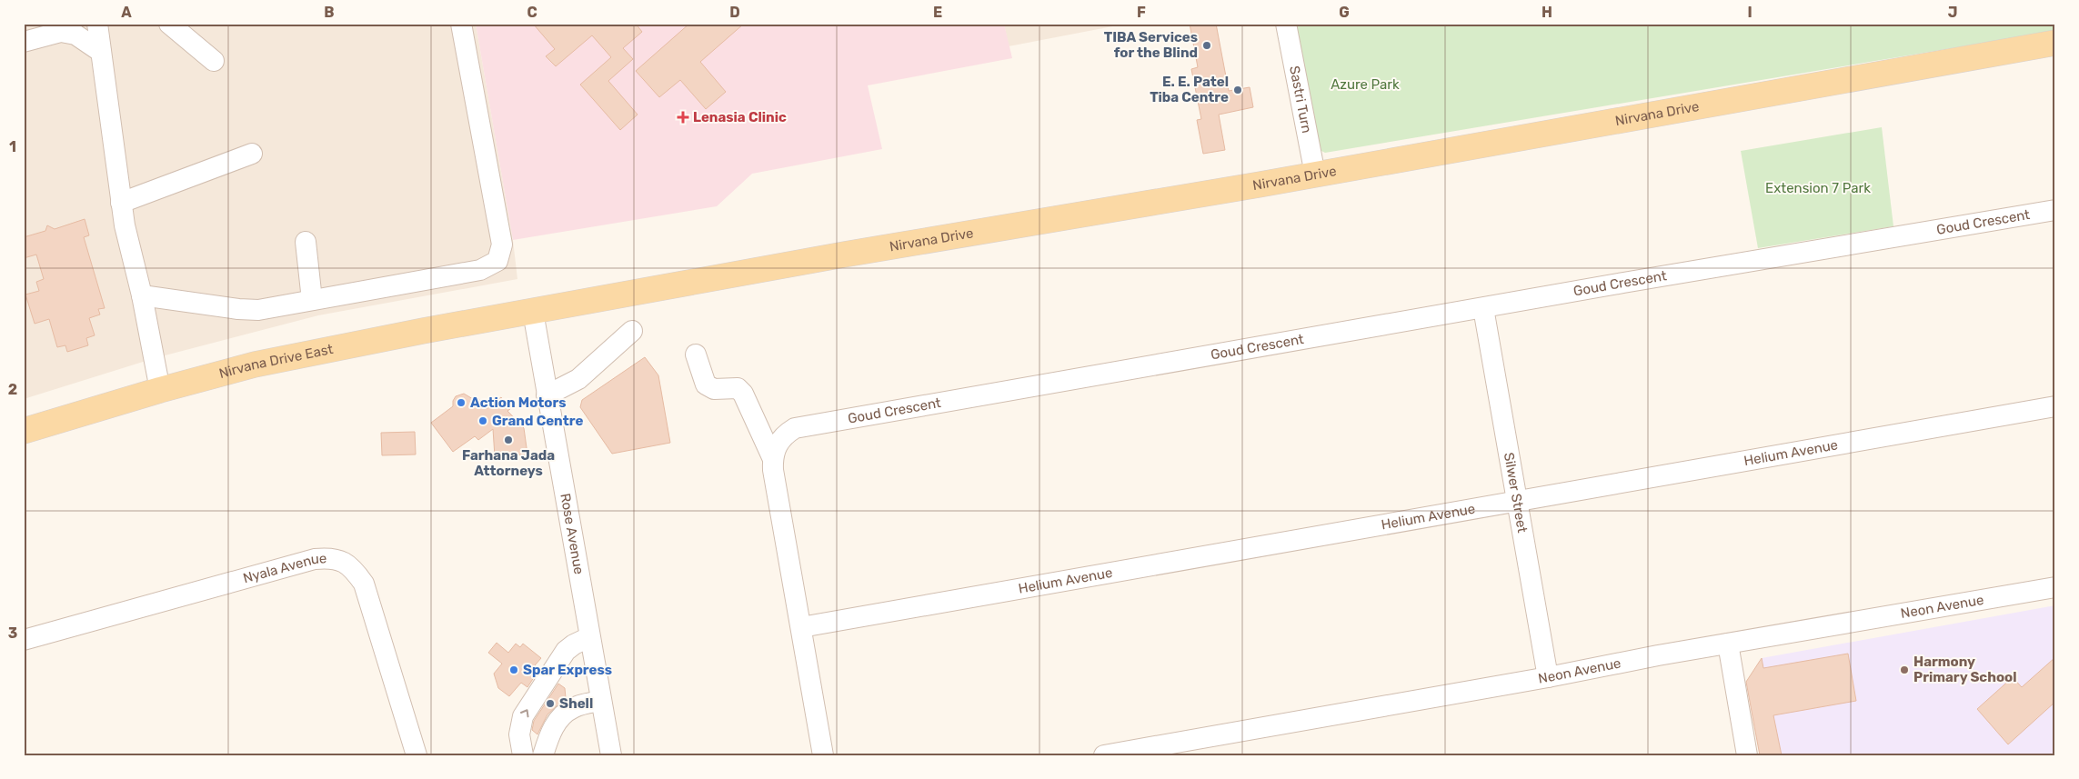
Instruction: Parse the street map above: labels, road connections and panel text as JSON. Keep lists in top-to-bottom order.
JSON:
{
  "streets": {
    "main road": ["Nirvana Drive", "Nirvana Drive East"],
    "street": [
      "Sastri Turn",
      "Goud Crescent",
      "Helium Avenue",
      "Silwer Street",
      "Rose Avenue",
      "Nyala Avenue",
      "Neon Avenue"
    ]
  },
  "crossings": [
    ["Sastri Turn", "Nirvana Drive"],
    ["Nirvana Drive", "Nirvana Drive East"],
    ["Nirvana Drive", "Rose Avenue"],
    ["Goud Crescent", "Helium Avenue"],
    ["Goud Crescent", "Silwer Street"],
    ["Nirvana Drive East", "Rose Avenue"],
    ["Helium Avenue", "Silwer Street"],
    ["Silwer Street", "Neon Avenue"]
  ],
  "parks": ["Azure Park", "Extension 7 Park"],
  "places": {
    "other": [
      "TIBA Services for the Blind",
      "E. E. Patel Tiba Centre",
      "Action Motors",
      "Grand Centre",
      "Farhana Jada Attorneys",
      "Spar Express",
      "Harmony Primary School",
      "Shell"
    ],
    "health": ["Lenasia Clinic"]
  },
  "grid": {
    "columns": [
      "A",
      "B",
      "C",
      "D",
      "E",
      "F",
      "G",
      "H",
      "I",
      "J"
    ],
    "rows": ["1", "2", "3"]
  }
}
